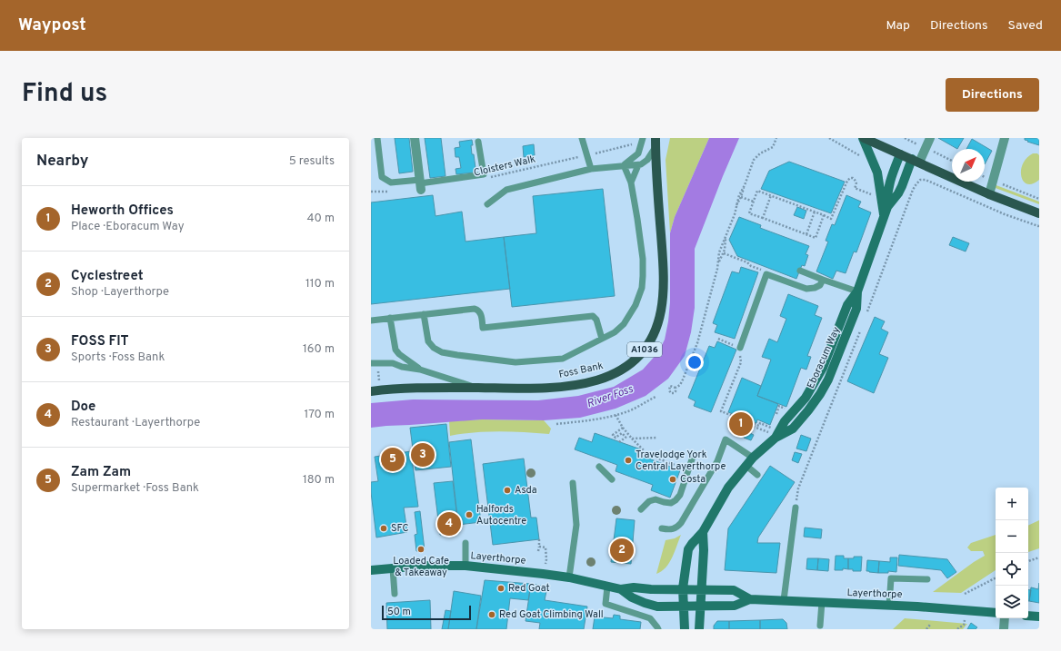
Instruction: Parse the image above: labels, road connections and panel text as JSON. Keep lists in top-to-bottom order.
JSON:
{
  "streets": {
    "main road": ["A1036", "Foss Bank"],
    "street": ["Eboracum Way", "Layerthorpe"],
    "path": ["Cloisters Walk"]
  },
  "crossings": [
    ["Eboracum Way", "Layerthorpe"]
  ],
  "water": ["River Foss"],
  "places": [
    "Travelodge York Central Layerthorpe",
    "Costa",
    "Asda",
    "Halfords Autocentre",
    "SFC",
    "Loaded Cafe & Takeaway",
    "Red Goat",
    "Red Goat Climbing Wall"
  ],
  "scale_bar": "50 m",
  "north": "top right",
  "page": {
    "header": "Waypost",
    "nav": ["Map", "Directions", "Saved"],
    "title": "Find us",
    "buttons": "Directions",
    "heading": ["Nearby", "5 results"],
    "list": [
      {
        "mark": "1",
        "name": "Heworth Offices",
        "note": "Place · Eboracum Way",
        "value": "40 m"
      },
      {
        "mark": "2",
        "name": "Cyclestreet",
        "note": "Shop · Layerthorpe",
        "value": "110 m"
      },
      {
        "mark": "3",
        "name": "FOSS FIT",
        "note": "Sports · Foss Bank",
        "value": "160 m"
      },
      {
        "mark": "4",
        "name": "Doe",
        "note": "Restaurant · Layerthorpe",
        "value": "170 m"
      },
      {
        "mark": "5",
        "name": "Zam Zam",
        "note": "Supermarket · Foss Bank",
        "value": "180 m"
      }
    ],
    "pins": [
      "1",
      "3",
      "5",
      "4",
      "2"
    ],
    "map_buttons": ["+", "−"],
    "scale": "50 m"
  }
}
